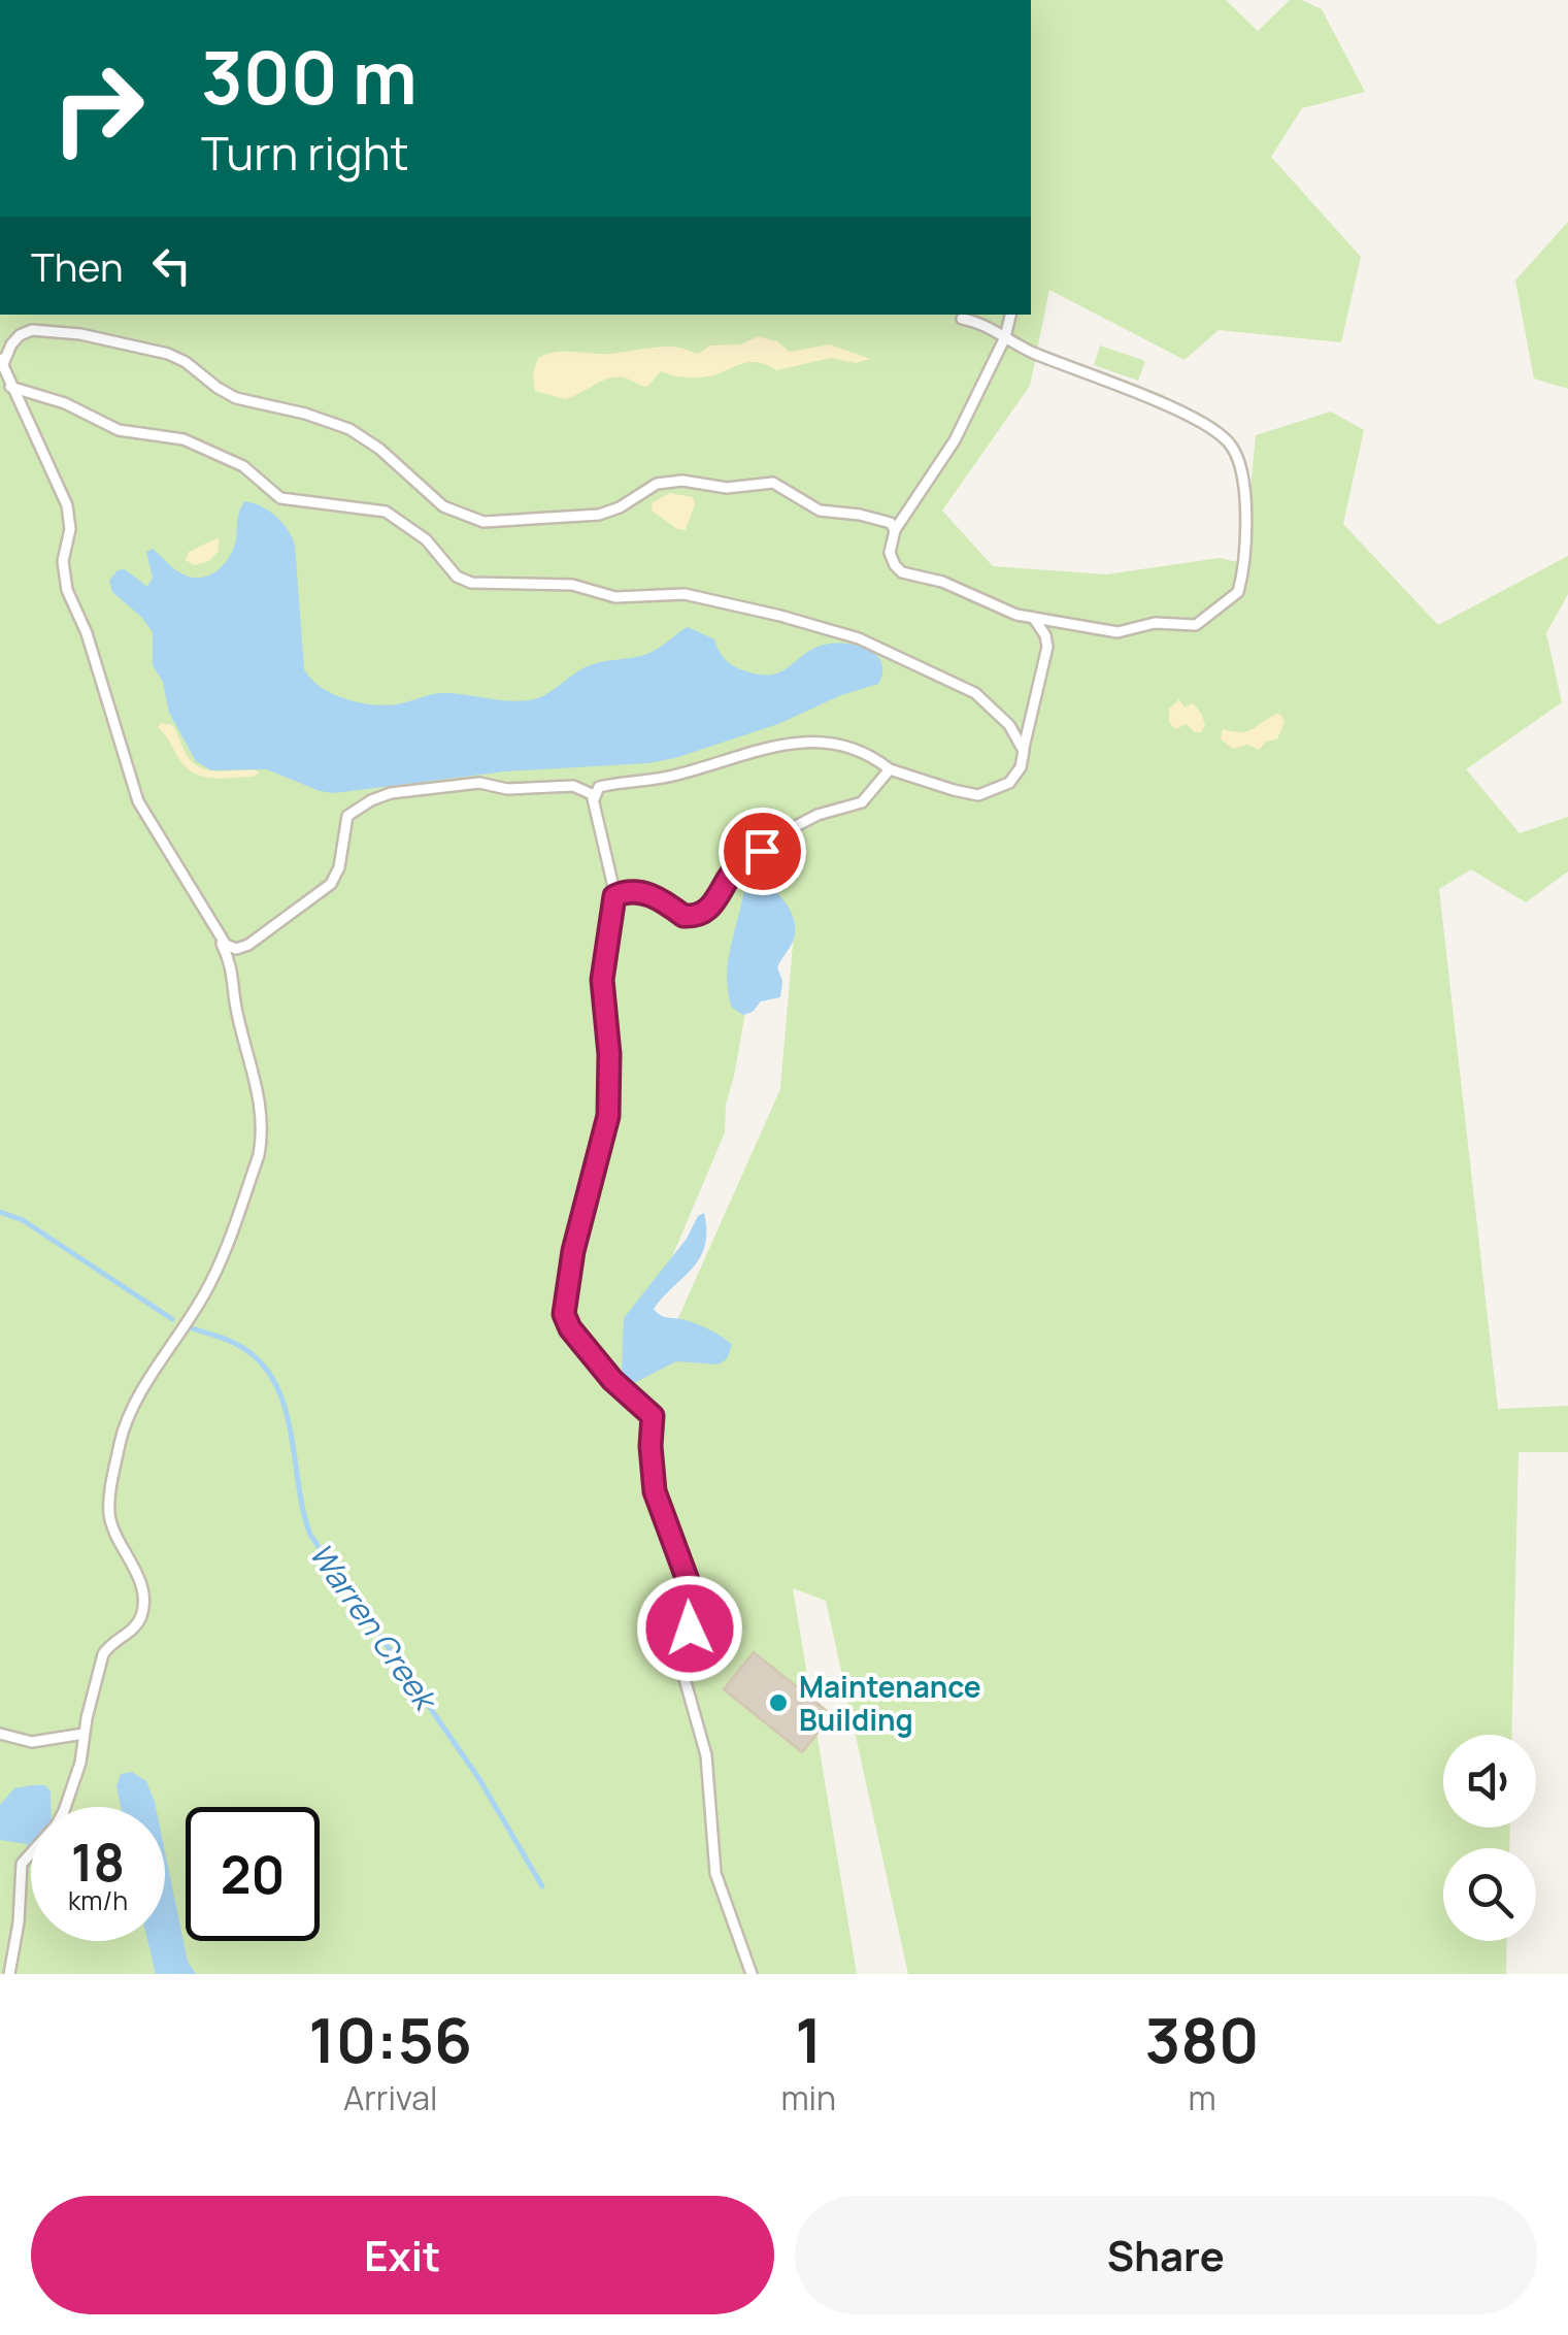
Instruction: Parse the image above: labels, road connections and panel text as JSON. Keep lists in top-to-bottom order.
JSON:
{
  "water": ["Warren Creek"],
  "places": ["Maintenance Building"],
  "page": {
    "turn": ["300 m", "Turn right"],
    "then": "Then",
    "speed": "18 km/h",
    "limit": "20",
    "eta": [
      "10:56",
      "Arrival",
      "1",
      "min",
      "380",
      "m"
    ],
    "buttons": ["Exit", "Share"]
  }
}
